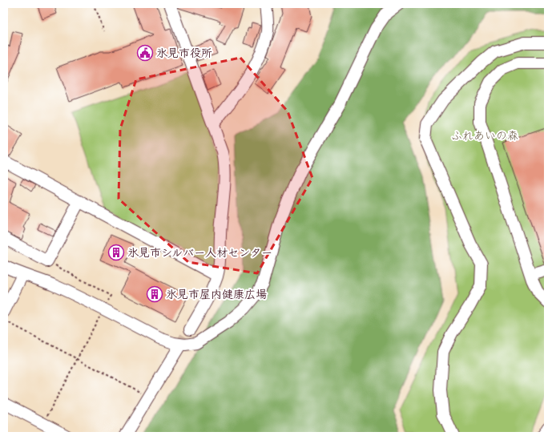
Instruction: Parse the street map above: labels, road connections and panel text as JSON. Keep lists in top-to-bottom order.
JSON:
{
  "parks": ["ふれあいの森"],
  "places": {
    "public building": ["氷見市役所"],
    "building": ["氷見市シルバー人材センター", "氷見市屋内健康広場"]
  }
}
